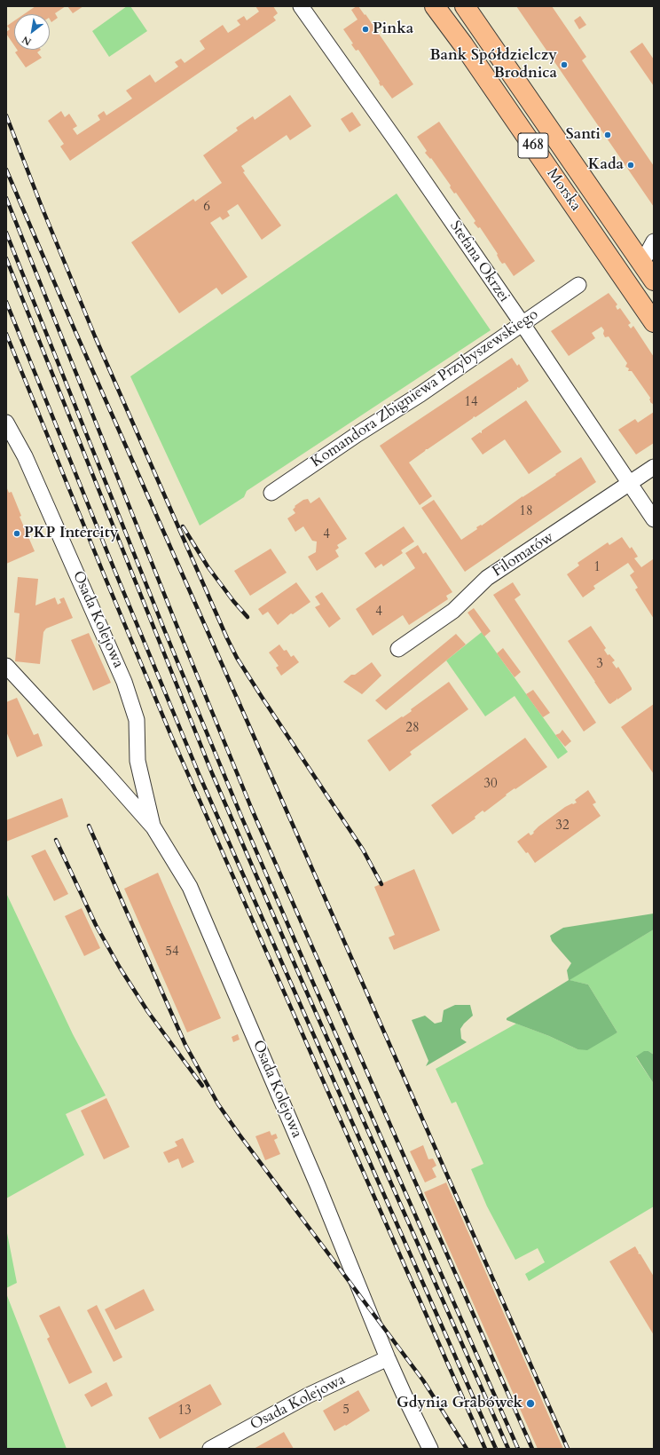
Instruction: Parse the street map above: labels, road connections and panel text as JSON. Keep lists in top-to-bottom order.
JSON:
{
  "streets": {
    "main road": ["468", "Morska"],
    "street": [
      "Stefana Okrzei",
      "Komandora Zbigniewa Przybyszewskiego",
      "Filomatów",
      "Osada Kolejowa"
    ]
  },
  "crossings": [
    ["Stefana Okrzei", "Komandora Zbigniewa Przybyszewskiego"],
    ["Stefana Okrzei", "Filomatów"]
  ],
  "places": [
    "Pinka",
    "Bank Spółdzielczy Brodnica",
    "Santi",
    "Kada",
    "PKP Intercity",
    "Gdynia Grabówek"
  ],
  "house_numbers": [
    "6",
    "14",
    "18",
    "4",
    "1",
    "4",
    "3",
    "28",
    "30",
    "32",
    "54",
    "5",
    "13"
  ],
  "north": "bottom left"
}
